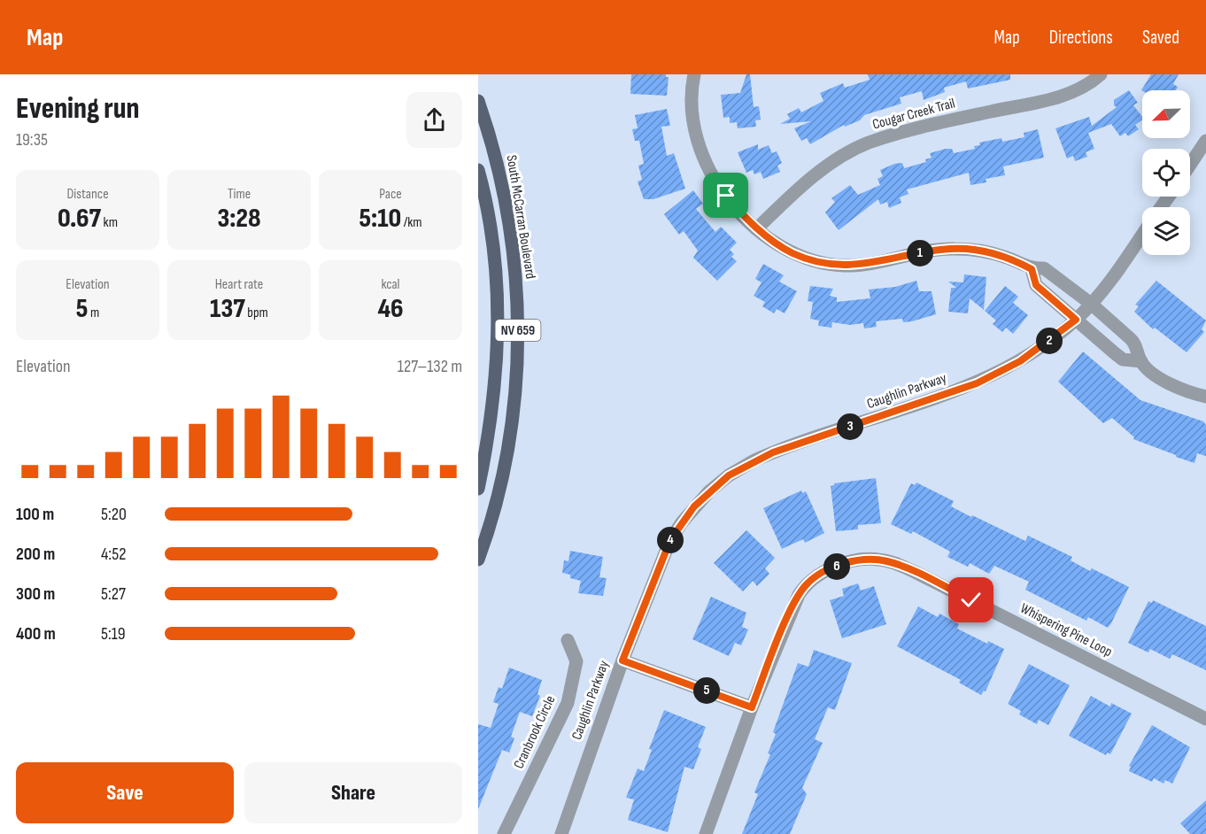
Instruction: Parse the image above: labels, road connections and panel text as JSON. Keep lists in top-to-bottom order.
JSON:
{
  "streets": {
    "main road": ["South McCarran Boulevard", "NV 659"],
    "street": [
      "Cougar Creek Trail",
      "Caughlin Parkway",
      "Whispering Pine Loop",
      "Cranbrook Circle"
    ]
  },
  "north": "bottom left",
  "page": {
    "header": "Map",
    "nav": ["Map", "Directions", "Saved"],
    "heading": ["Evening run", "19:35"],
    "stats": [
      ["Distance", "0.67 km"],
      ["Time", "3:28"],
      ["Pace", "5:10 /km"],
      ["Elevation", "5 m"],
      ["Heart rate", "137 bpm"],
      ["kcal", "46"]
    ],
    "pins": [
      "1",
      "2",
      "3",
      "4",
      "6",
      "5"
    ],
    "chart": ["Elevation", "127–132 m"],
    "list": [
      {
        "name": "100 m",
        "note": "5:20"
      },
      {
        "name": "200 m",
        "note": "4:52"
      },
      {
        "name": "300 m",
        "note": "5:27"
      },
      {
        "name": "400 m",
        "note": "5:19"
      }
    ],
    "buttons": ["Save", "Share"]
  }
}
